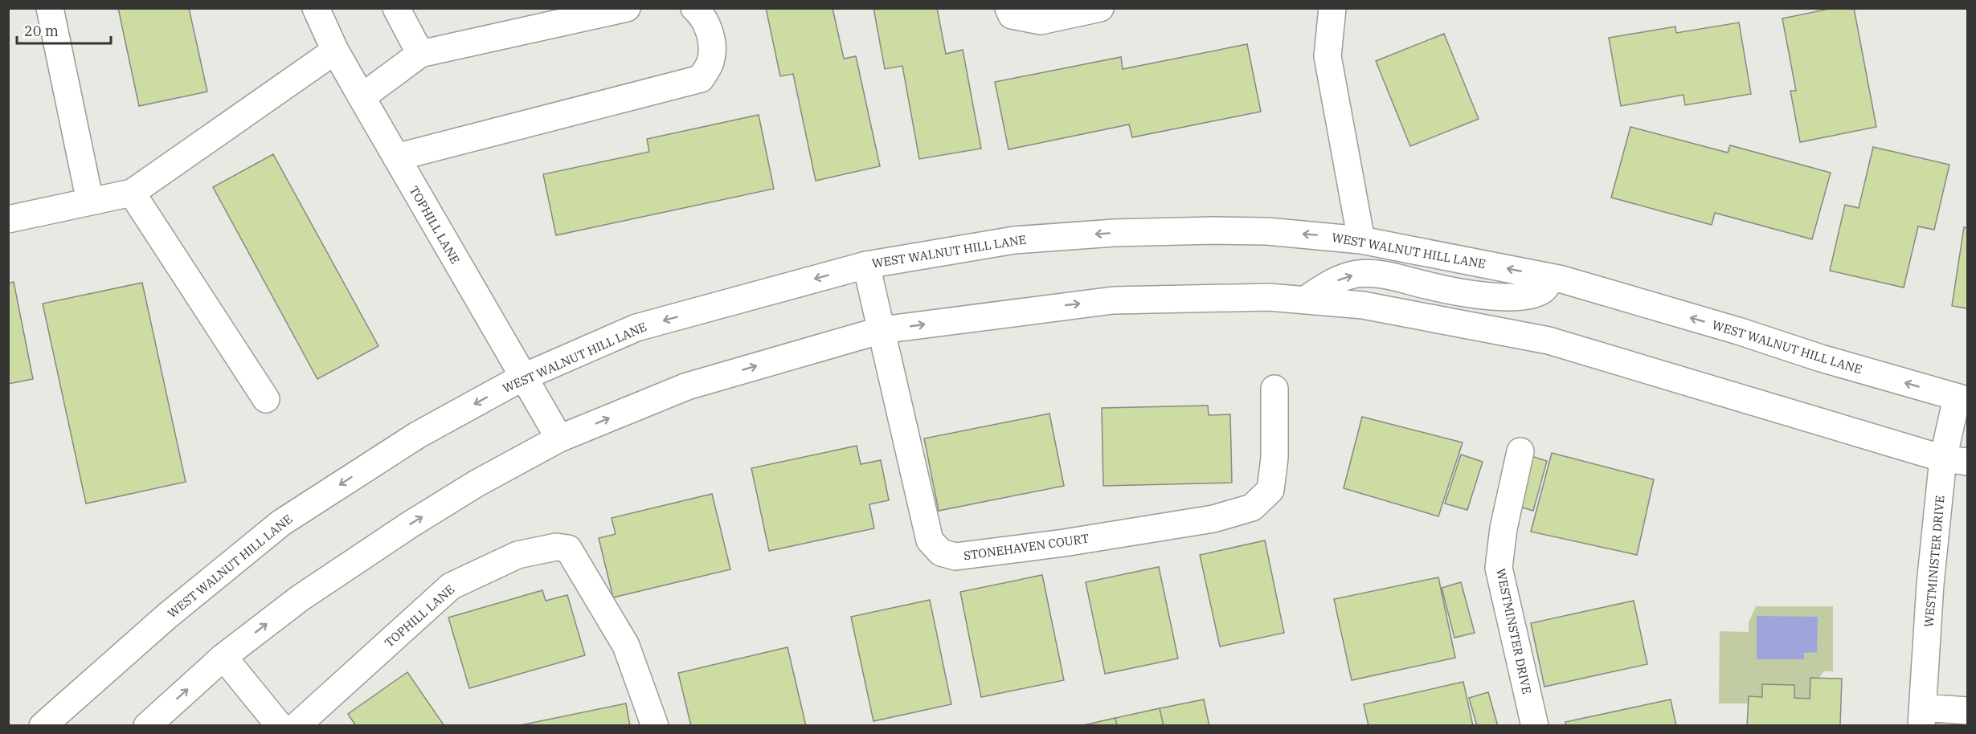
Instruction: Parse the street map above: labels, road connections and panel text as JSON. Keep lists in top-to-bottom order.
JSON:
{
  "streets": {
    "main road": [
      "TOPHILL LANE",
      "WEST WALNUT HILL LANE",
      "STONEHAVEN COURT",
      "WESTMINISTER DRIVE",
      "WESTMINSTER DRIVE"
    ]
  },
  "crossings": [
    ["TOPHILL LANE", "WEST WALNUT HILL LANE"],
    ["WEST WALNUT HILL LANE", "STONEHAVEN COURT"],
    ["WEST WALNUT HILL LANE", "WESTMINISTER DRIVE"]
  ],
  "scale_bar": "20 m"
}
